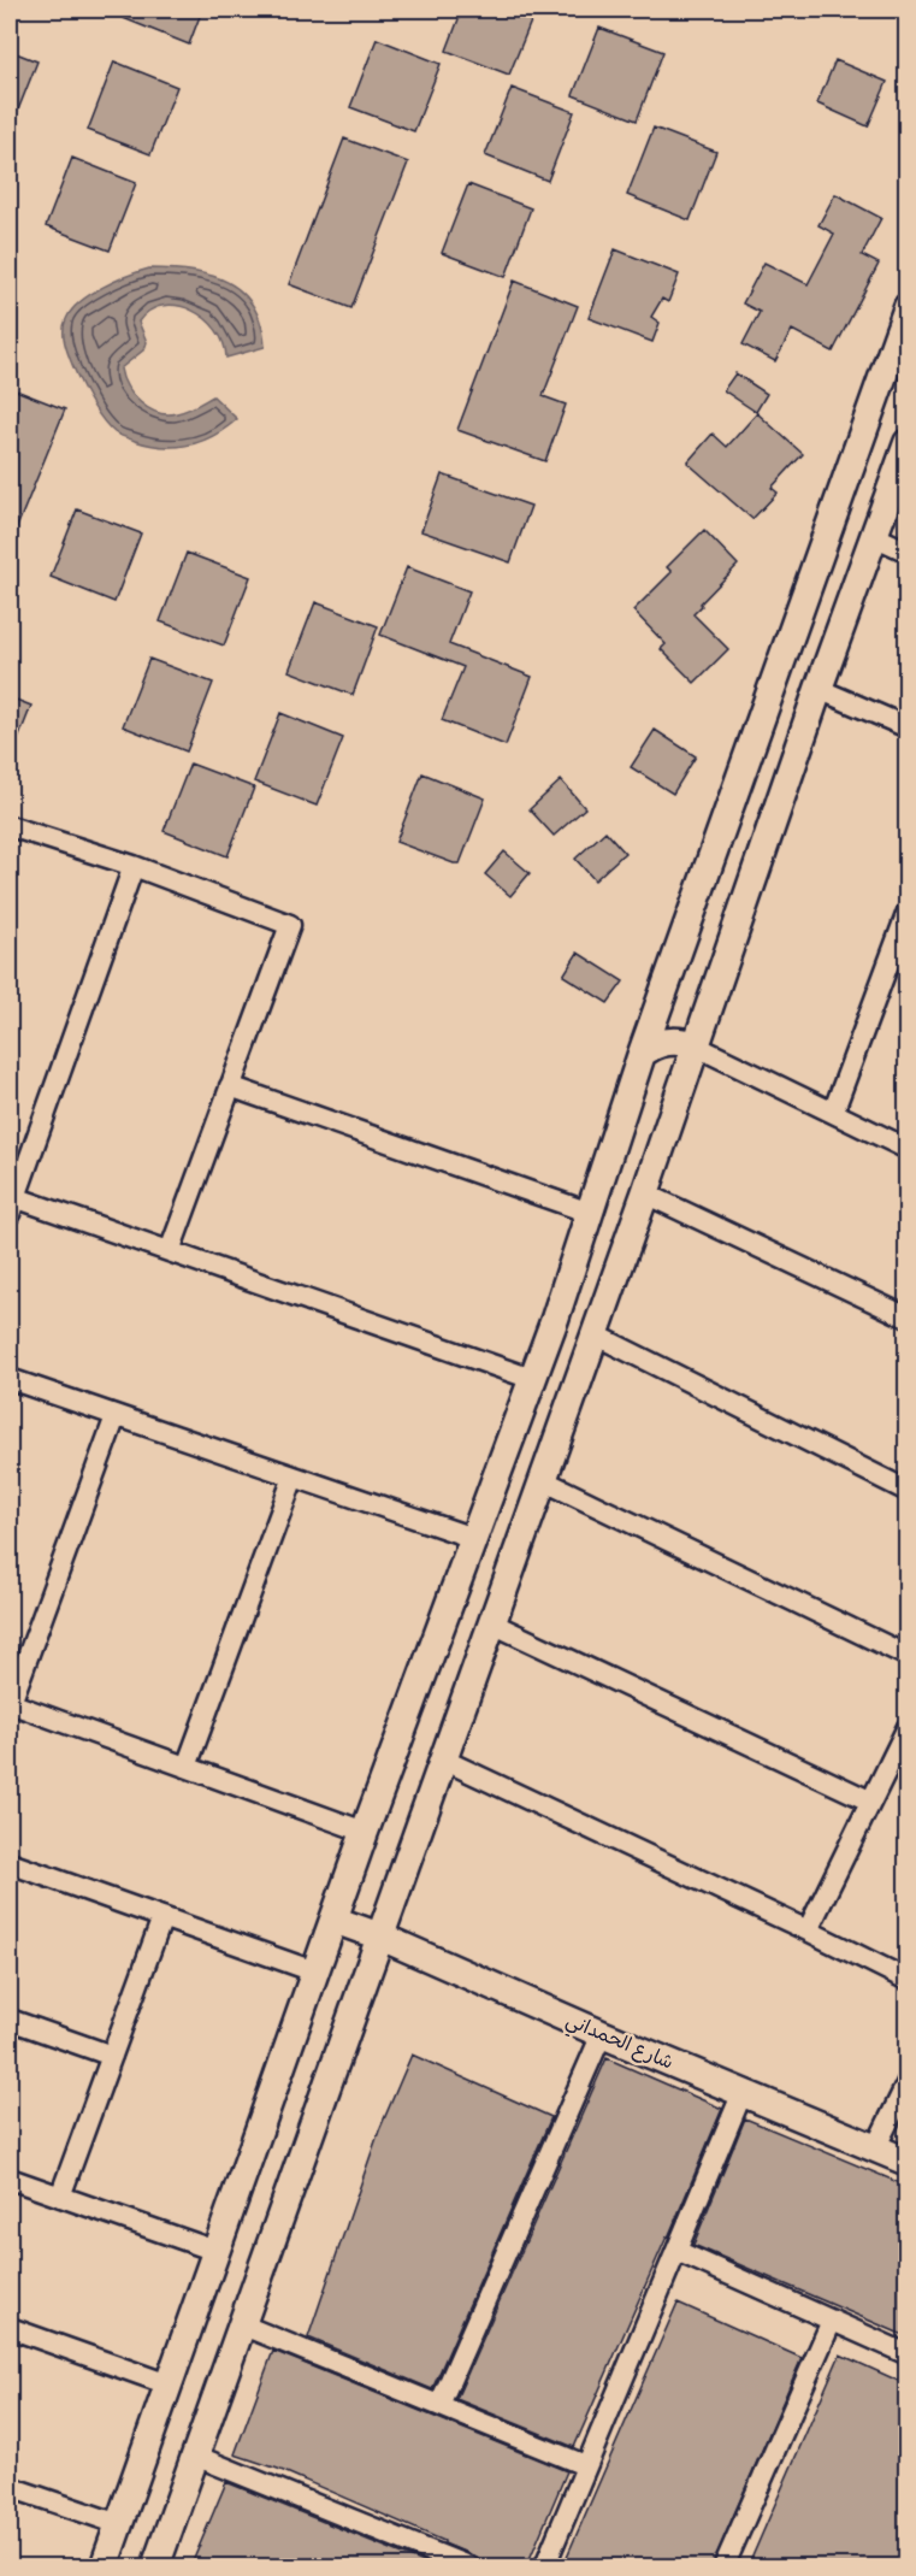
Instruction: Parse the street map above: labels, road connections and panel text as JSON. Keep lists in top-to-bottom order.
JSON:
{
  "streets": {
    "street": ["شارع الحمداني"]
  }
}
